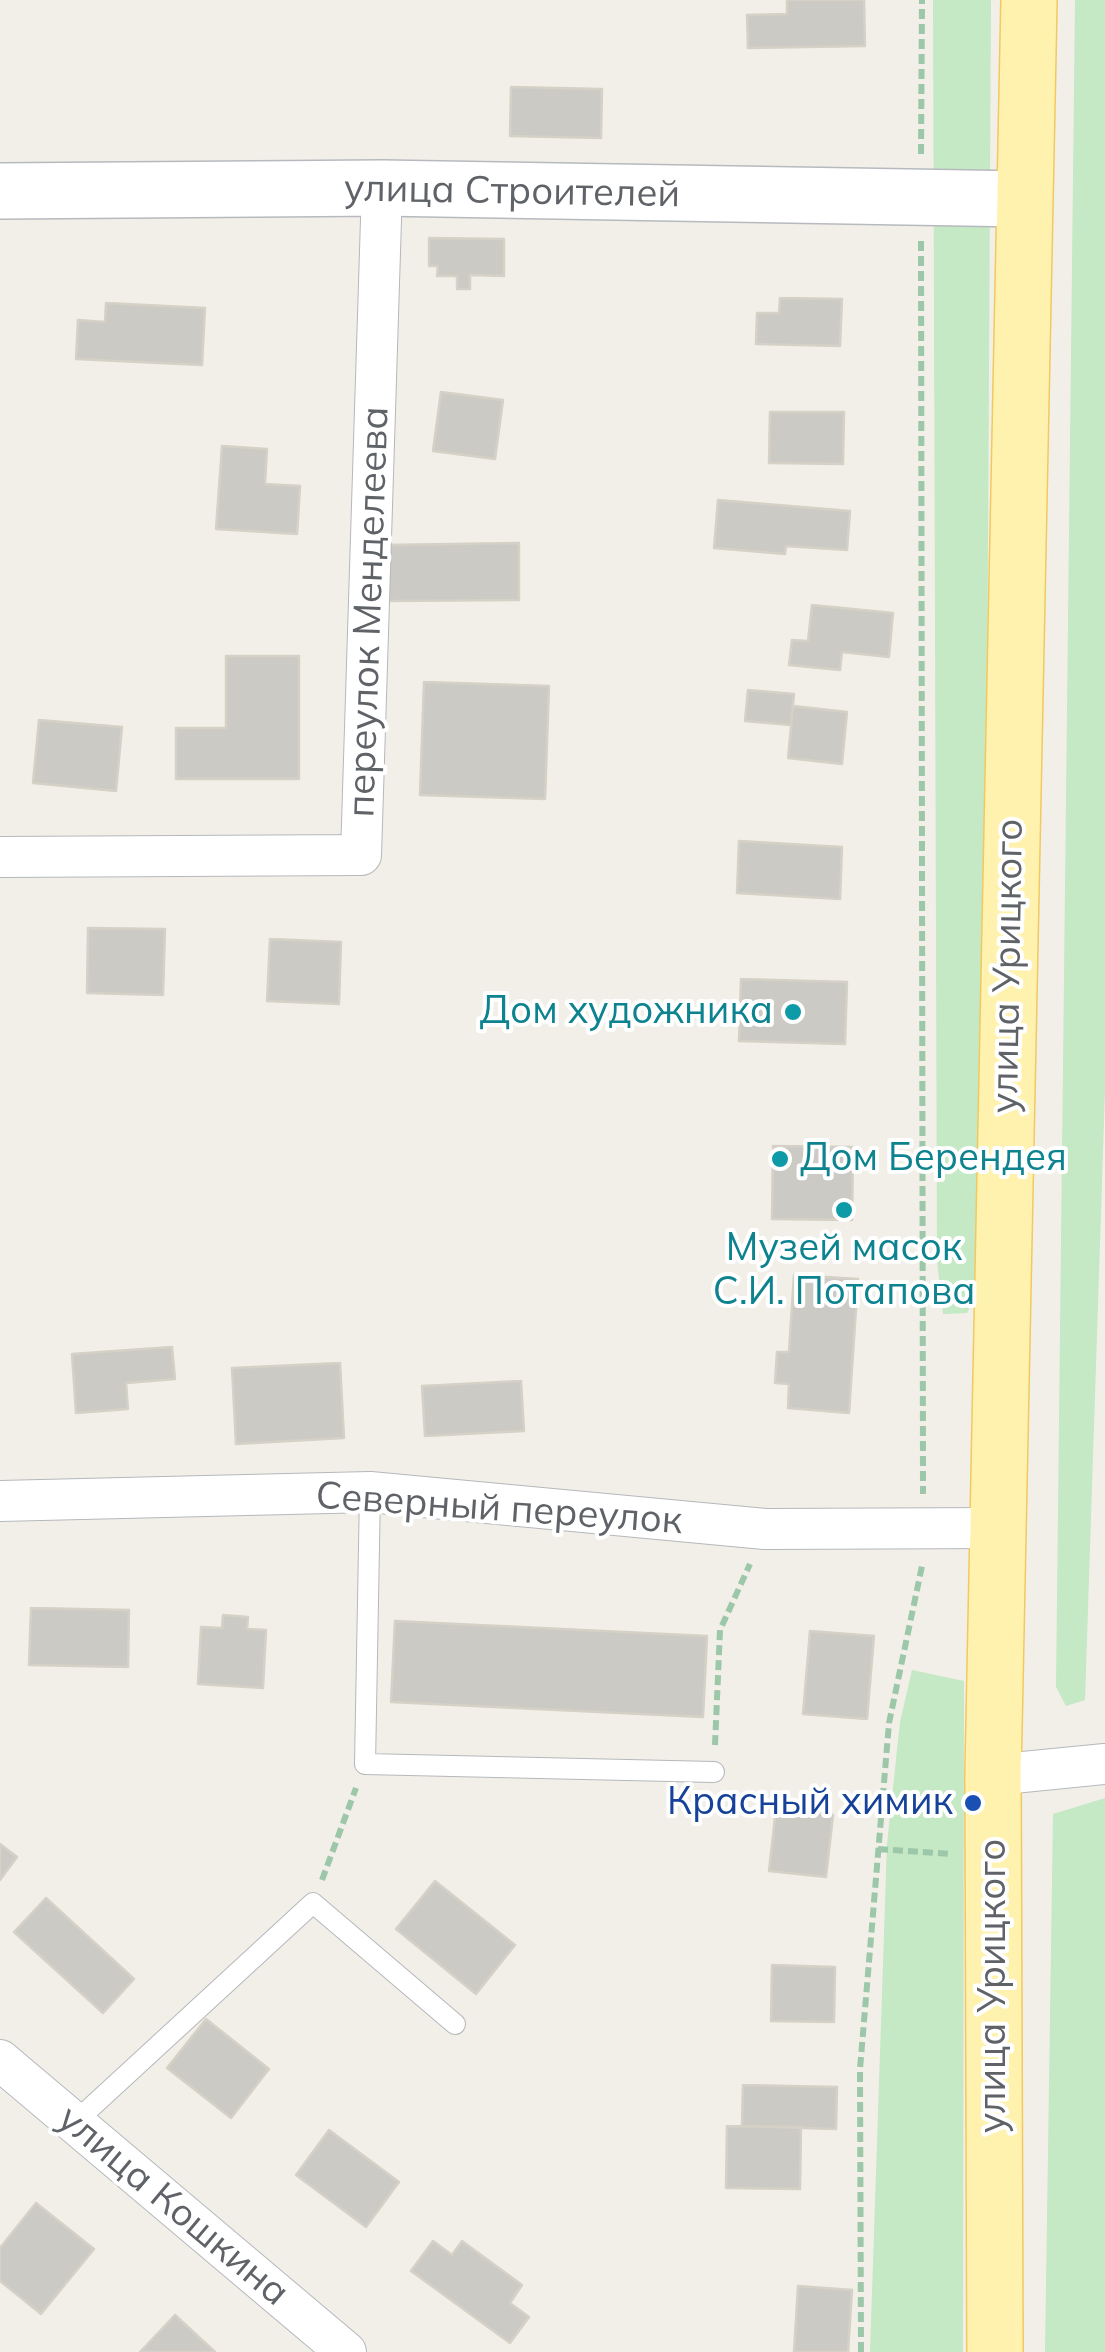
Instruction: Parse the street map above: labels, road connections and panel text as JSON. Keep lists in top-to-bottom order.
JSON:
{
  "streets": {
    "main road": ["улица Урицкого"],
    "street": [
      "улица Строителей",
      "переулок Менделеева",
      "Северный переулок",
      "улица Кошкина"
    ]
  },
  "crossings": [
    ["улица Строителей", "переулок Менделеева"],
    ["улица Строителей", "улица Урицкого"],
    ["улица Урицкого", "Северный переулок"]
  ],
  "places": [
    "Дом художника",
    "Дом Берендея",
    "Музей масок С.И. Потапова",
    "Красный химик"
  ]
}
